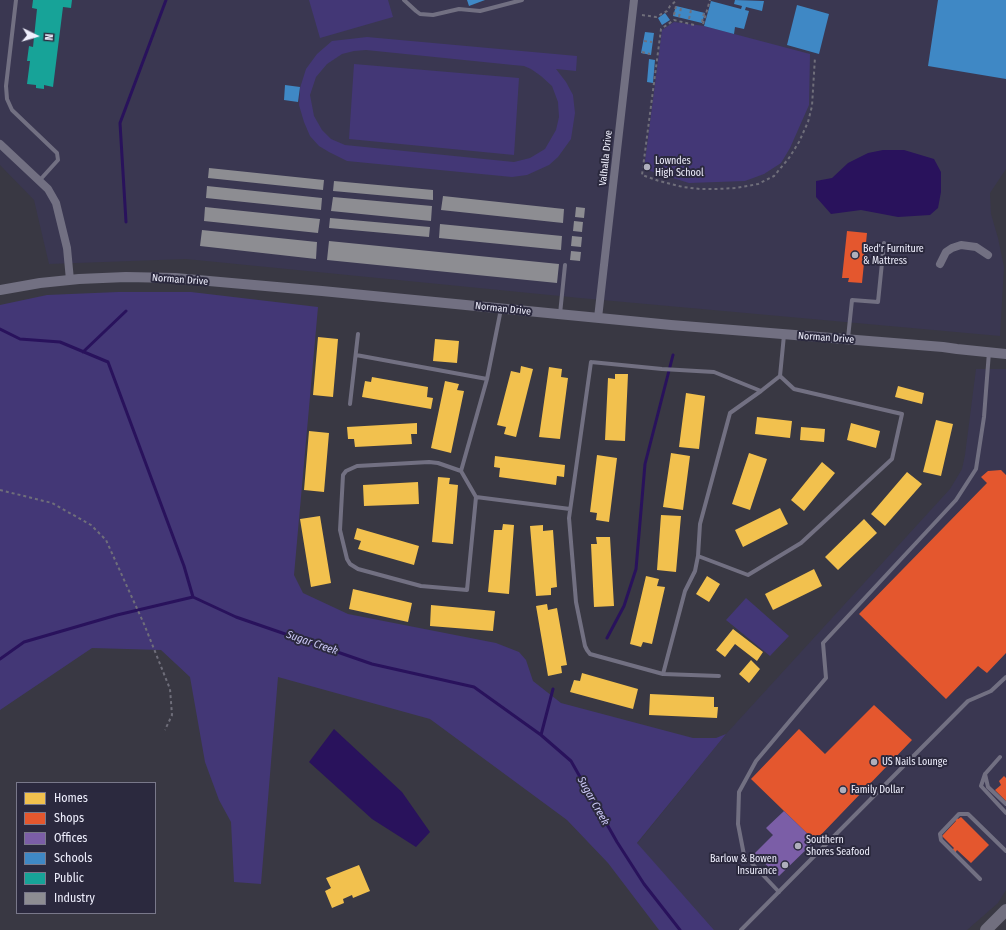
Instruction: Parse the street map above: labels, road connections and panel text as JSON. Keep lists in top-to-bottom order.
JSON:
{
  "streets": {
    "street": ["Valhalla Drive", "Norman Drive"]
  },
  "crossings": [
    ["Valhalla Drive", "Norman Drive"]
  ],
  "water": ["Sugar Creek"],
  "places": [
    "Lowndes High School",
    "Bed'r Furniture & Mattress",
    "US Nails Lounge",
    "Family Dollar",
    "Southern Shores Seafood",
    "Barlow & Bowen Insurance"
  ],
  "legend": [
    "Homes",
    "Shops",
    "Offices",
    "Schools",
    "Public",
    "Industry"
  ],
  "north": "right"
}
